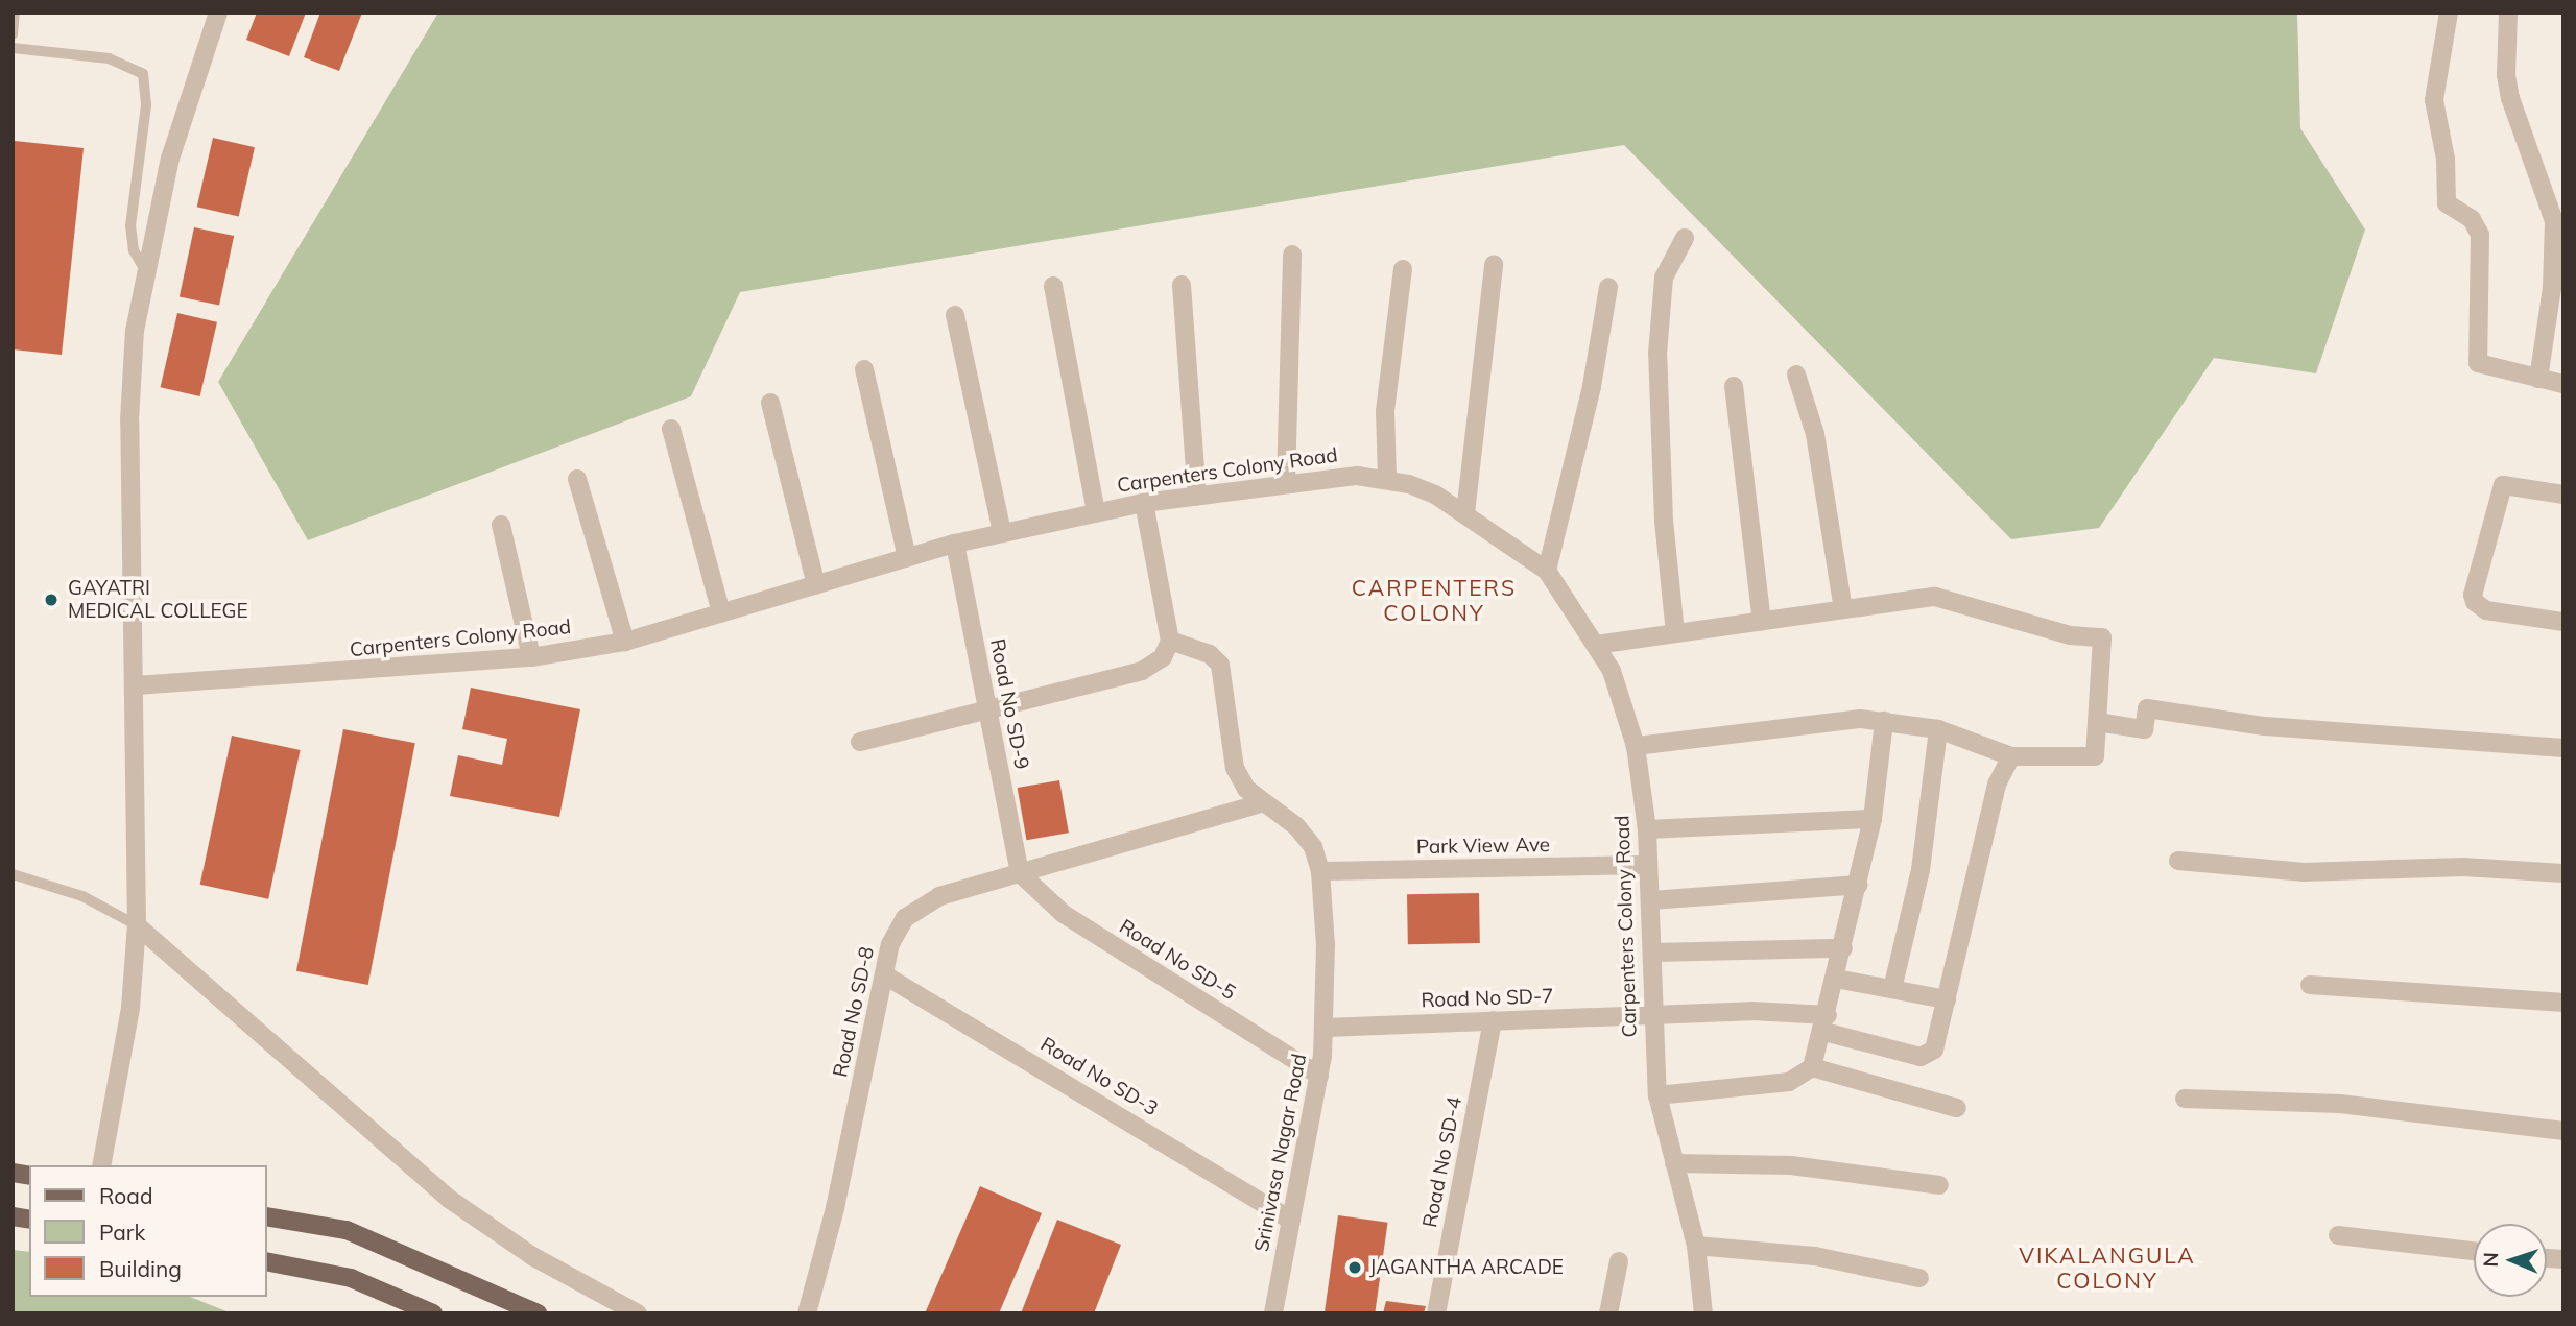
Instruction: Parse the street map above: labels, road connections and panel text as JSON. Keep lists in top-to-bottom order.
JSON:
{
  "streets": {
    "street": [
      "Carpenters Colony Road",
      "Road No SD-9",
      "Park View Ave",
      "Road No SD-5",
      "Road No SD-7",
      "Road No SD-8",
      "Road No SD-3",
      "Srinivasa Nagar Road",
      "Road No SD-4"
    ]
  },
  "crossings": [
    ["Carpenters Colony Road", "Road No SD-9"],
    ["Carpenters Colony Road", "Park View Ave"],
    ["Carpenters Colony Road", "Road No SD-7"],
    ["Road No SD-9", "Road No SD-5"],
    ["Road No SD-9", "Road No SD-8"],
    ["Park View Ave", "Srinivasa Nagar Road"],
    ["Road No SD-5", "Road No SD-8"],
    ["Road No SD-5", "Srinivasa Nagar Road"],
    ["Road No SD-7", "Srinivasa Nagar Road"],
    ["Road No SD-7", "Road No SD-4"],
    ["Road No SD-8", "Road No SD-3"],
    ["Road No SD-8", "Srinivasa Nagar Road"],
    ["Road No SD-3", "Srinivasa Nagar Road"]
  ],
  "districts": ["CARPENTERS COLONY", "VIKALANGULA COLONY"],
  "places": ["GAYATRI MEDICAL COLLEGE", "JAGANTHA ARCADE"],
  "legend": ["Road", "Park", "Building"],
  "north": "left"
}
